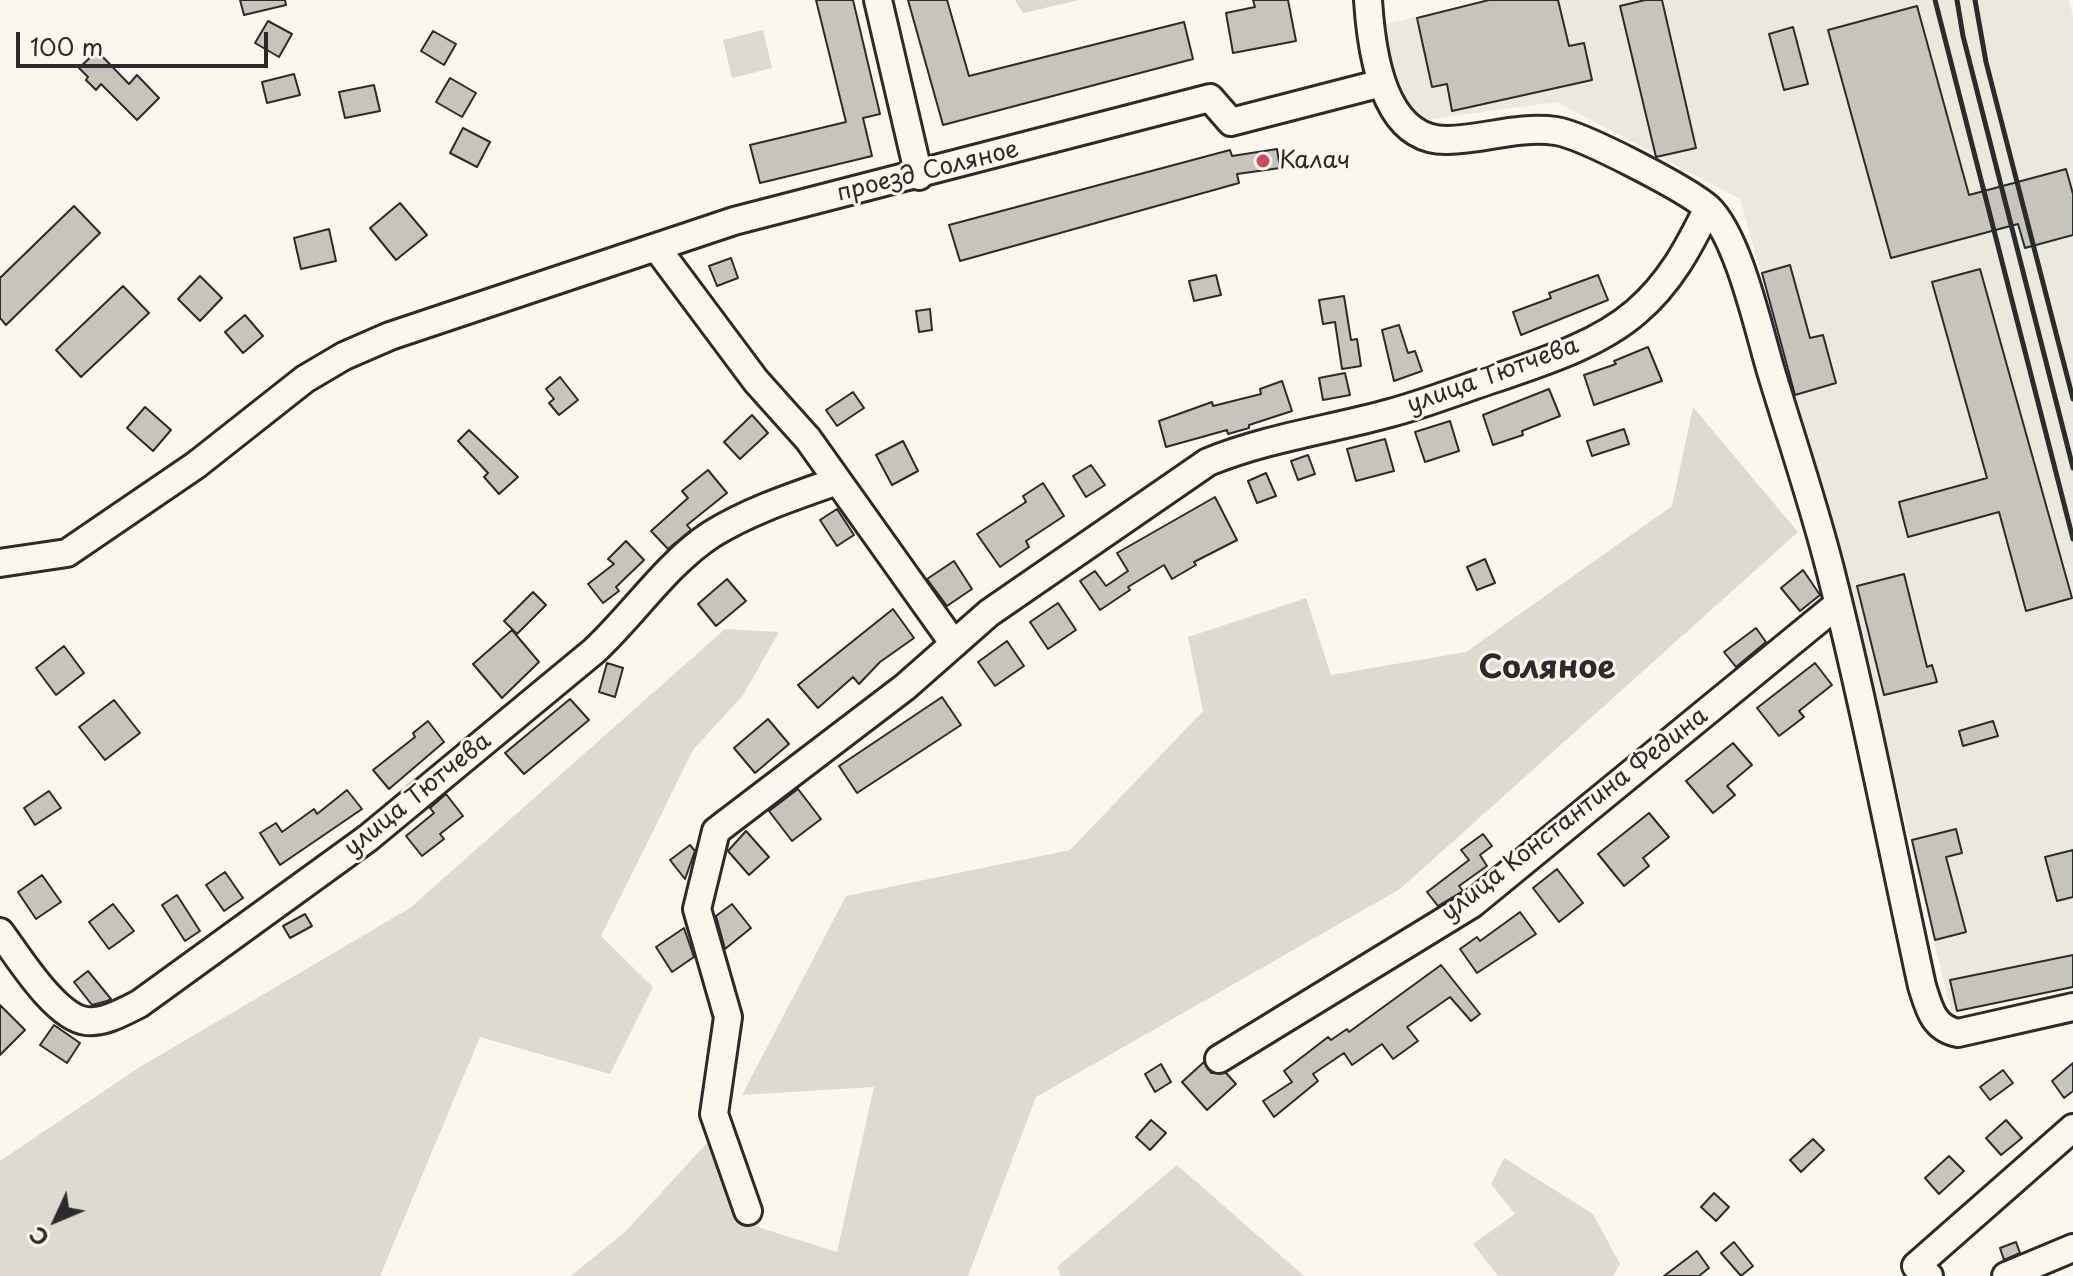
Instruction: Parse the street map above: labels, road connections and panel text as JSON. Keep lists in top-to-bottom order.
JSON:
{
  "streets": {
    "street": ["проезд Соляное", "улица Тютчева", "улица Константина Федина"]
  },
  "districts": ["Соляное"],
  "places": ["Калач"],
  "scale_bar": "100 m",
  "north": "bottom left"
}
